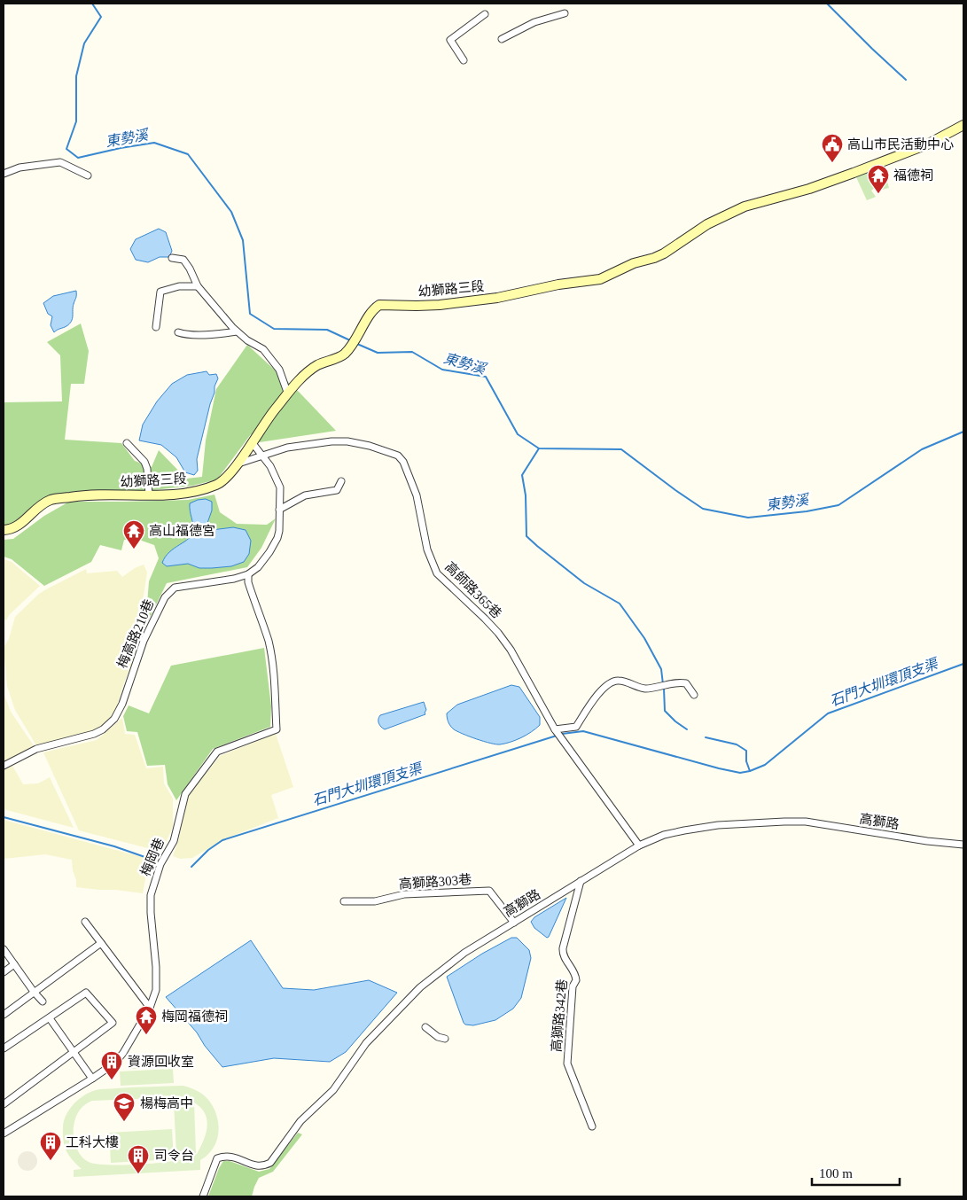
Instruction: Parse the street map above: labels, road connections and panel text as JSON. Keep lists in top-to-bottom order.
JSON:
{
  "streets": {
    "street": [
      "幼獅路三段",
      "高師路365巷",
      "梅高路210巷",
      "高獅路",
      "梅岡巷",
      "高獅路303巷",
      "高獅路342巷"
    ]
  },
  "crossings": [
    ["幼獅路三段", "高師路365巷"],
    ["幼獅路三段", "梅高路210巷"],
    ["高師路365巷", "梅高路210巷"],
    ["高師路365巷", "高獅路"],
    ["梅高路210巷", "梅岡巷"],
    ["高獅路", "高獅路303巷"],
    ["高獅路", "高獅路342巷"]
  ],
  "water": ["東勢溪", "石門大圳環頂支渠"],
  "places": {
    "public building": ["高山市民活動中心"],
    "temple": ["福德祠", "高山福德宮", "梅岡福德祠"],
    "building": ["資源回收室", "工科大樓", "司令台"],
    "school or university": ["楊梅高中"]
  },
  "scale_bar": "100 m"
}
